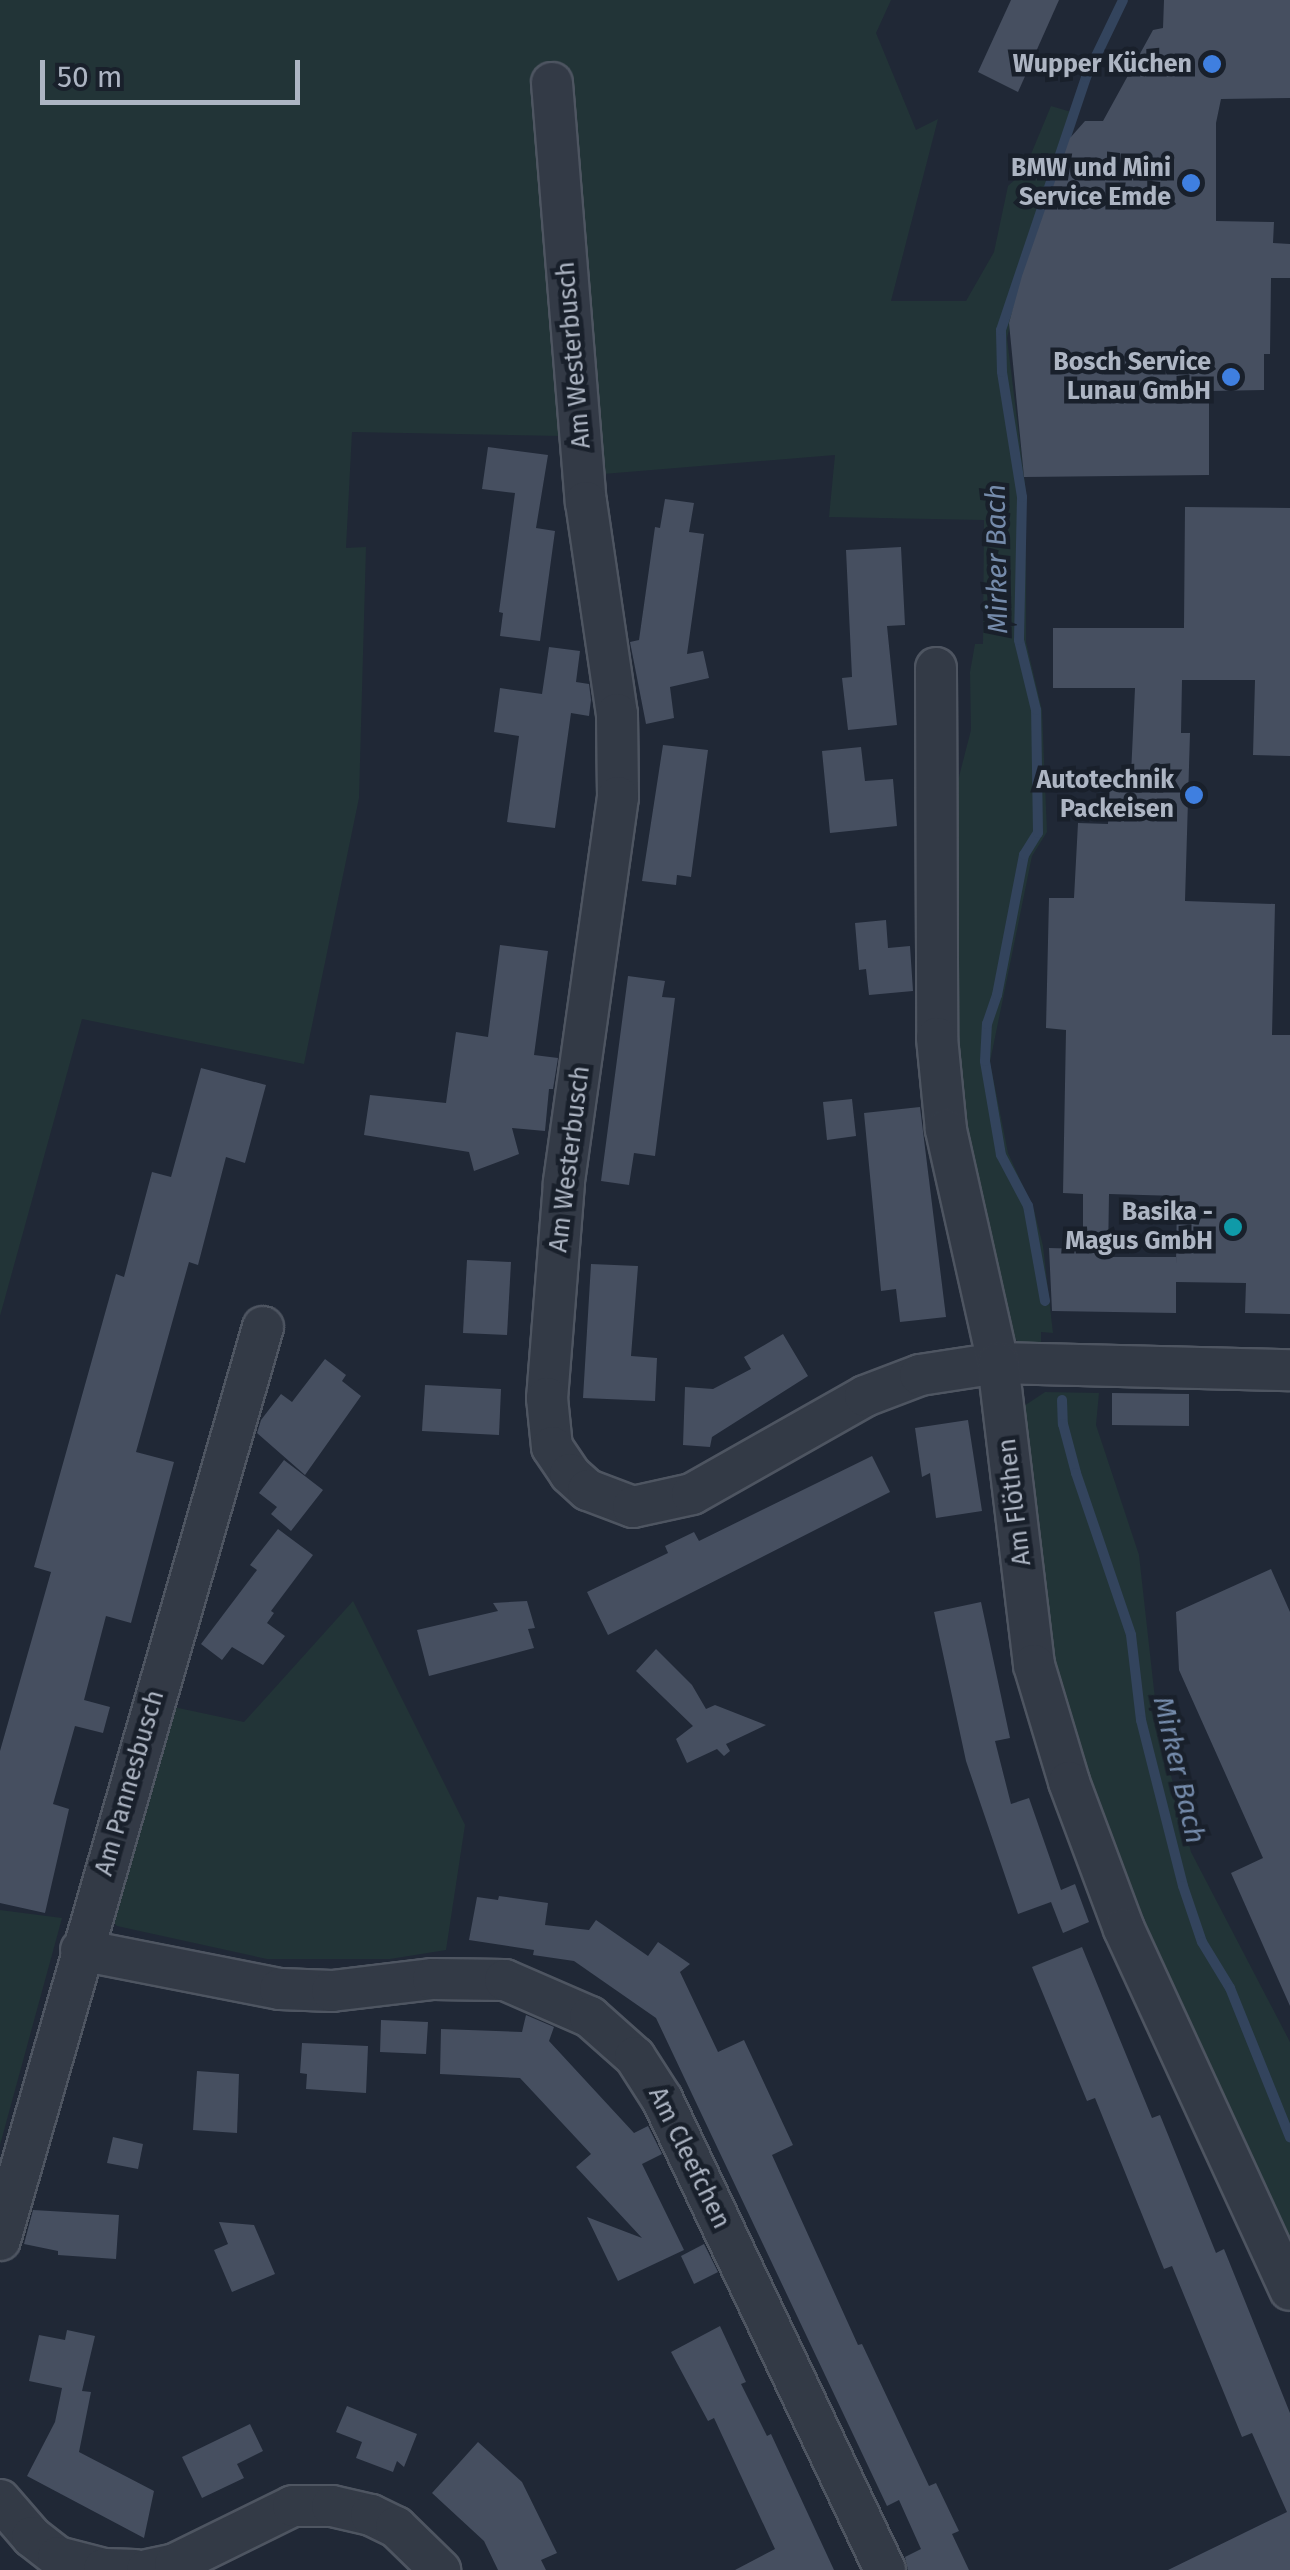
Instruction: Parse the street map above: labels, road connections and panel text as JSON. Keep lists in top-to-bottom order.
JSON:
{
  "streets": {
    "street": [
      "Am Westerbusch",
      "Am Flöthen",
      "Am Pannesbusch",
      "Am Cleefchen"
    ]
  },
  "crossings": [
    ["Am Westerbusch", "Am Flöthen"],
    ["Am Pannesbusch", "Am Cleefchen"]
  ],
  "water": ["Mirker Bach"],
  "places": [
    "Wupper Küchen",
    "BMW und Mini Service Emde",
    "Bosch Service Lunau GmbH",
    "Autotechnik Packeisen",
    "Basika - Magus GmbH"
  ],
  "scale_bar": "50 m"
}
